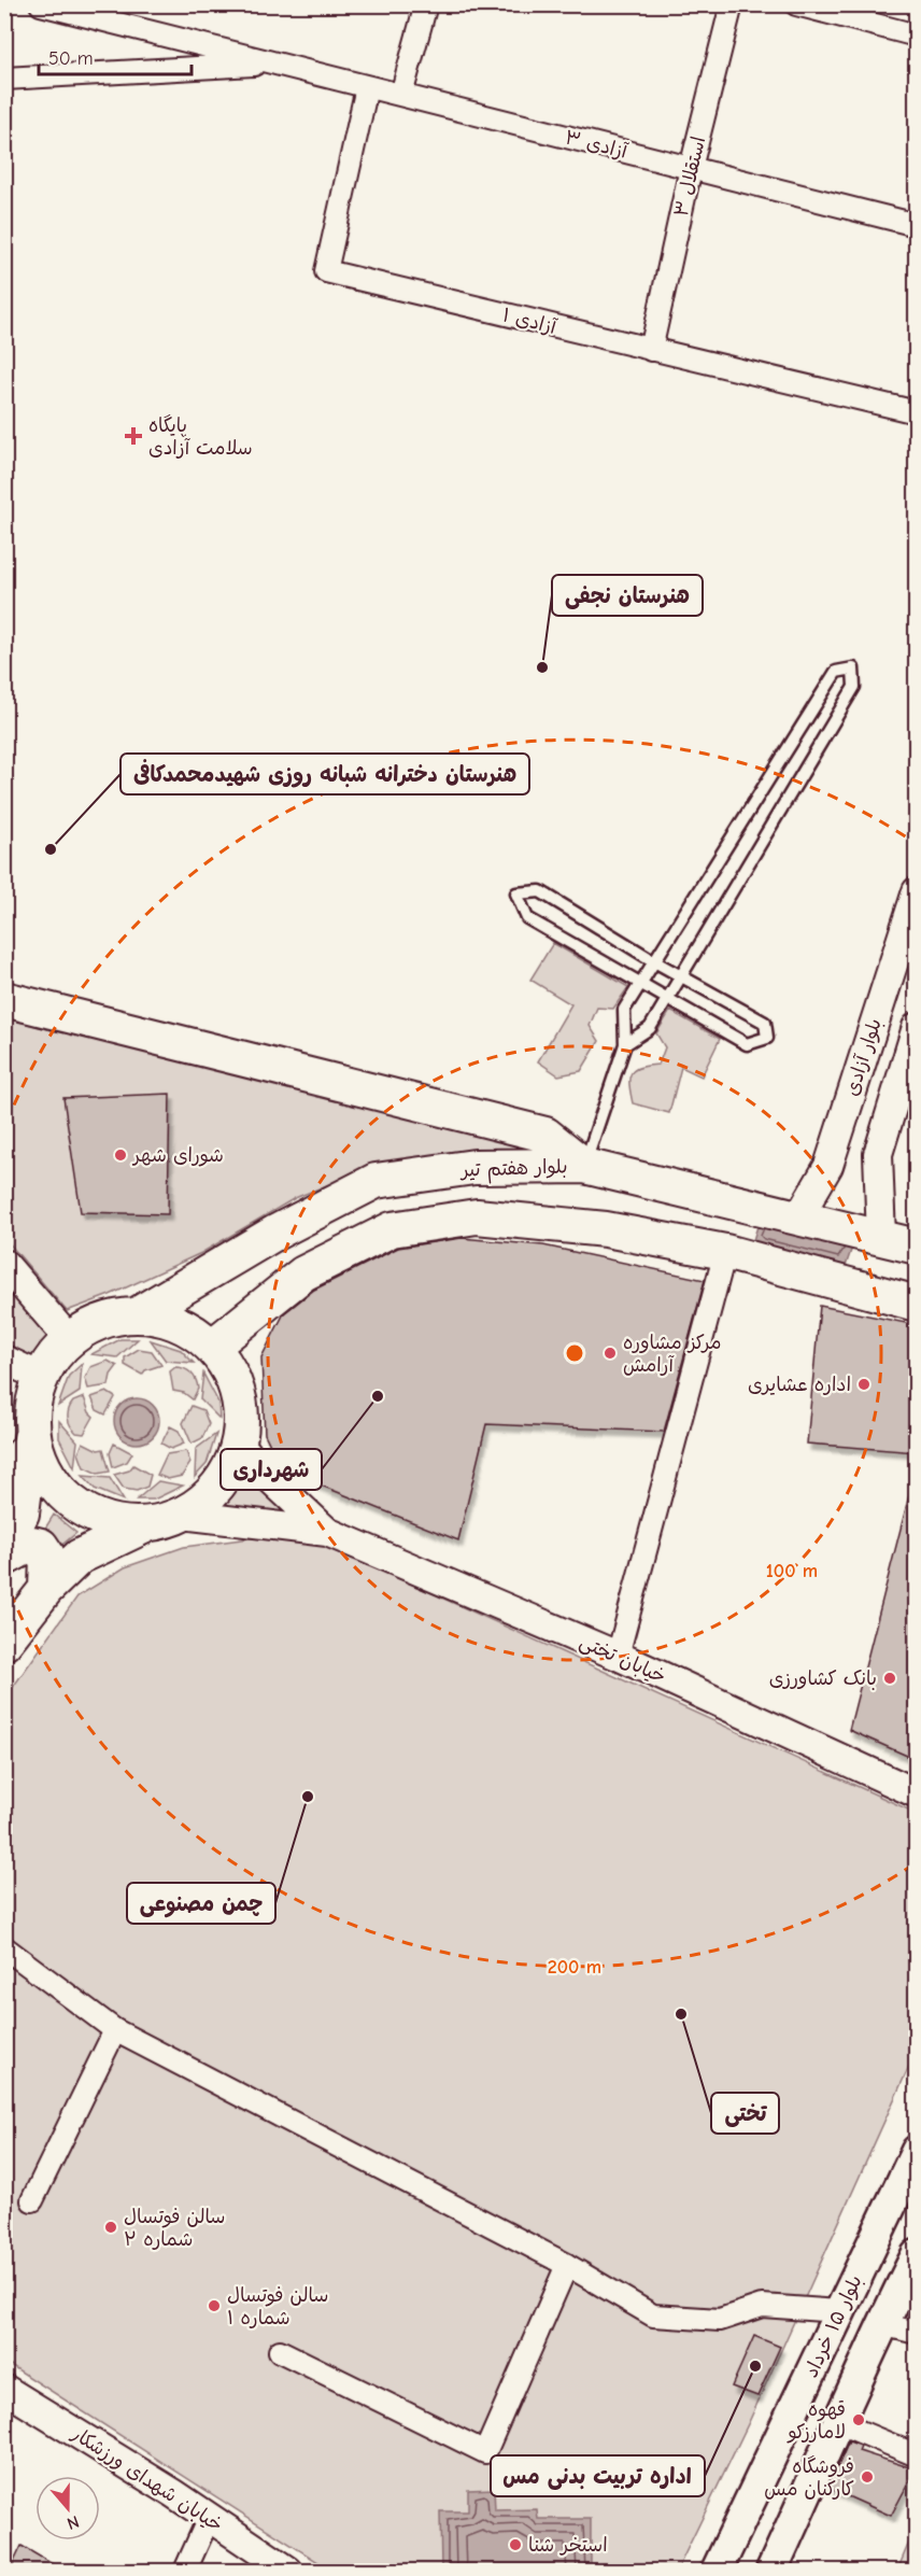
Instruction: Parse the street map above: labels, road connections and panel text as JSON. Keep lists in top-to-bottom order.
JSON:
{
  "streets": {
    "main road": ["بلوار هفتم تیر", "بلوار ۱۵ خرداد"],
    "street": [
      "آزادی ۳",
      "استقلال ۳",
      "آزادی ۱",
      "بلوار آزادی",
      "خیابان تختی",
      "خیابان شهدای ورزشکار"
    ]
  },
  "crossings": [
    ["آزادی ۳", "استقلال ۳"],
    ["آزادی ۳", "آزادی ۱"],
    ["استقلال ۳", "آزادی ۱"],
    ["بلوار آزادی", "بلوار هفتم تیر"]
  ],
  "places": {
    "health": ["پایگاه سلامت آزادی"],
    "other": [
      "هنرستان نجفی",
      "هنرستان دخترانه شبانه روزی شهیدمحمدکافی",
      "شورای شهر",
      "مرکز مشاوره آرامش",
      "اداره عشایری",
      "شهرداری",
      "بانک کشاورزی",
      "چمن مصنوعی",
      "تختی",
      "سالن فوتسال شماره ۲",
      "سالن فوتسال شماره ۱",
      "اداره تربیت بدنی مس",
      "قهوه لامارزکو",
      "فروشگاه کارکنان مس",
      "استخر شنا"
    ]
  },
  "scale_bar": "50 m",
  "north": "bottom",
  "rings": ["100 m", "200 m"]
}
